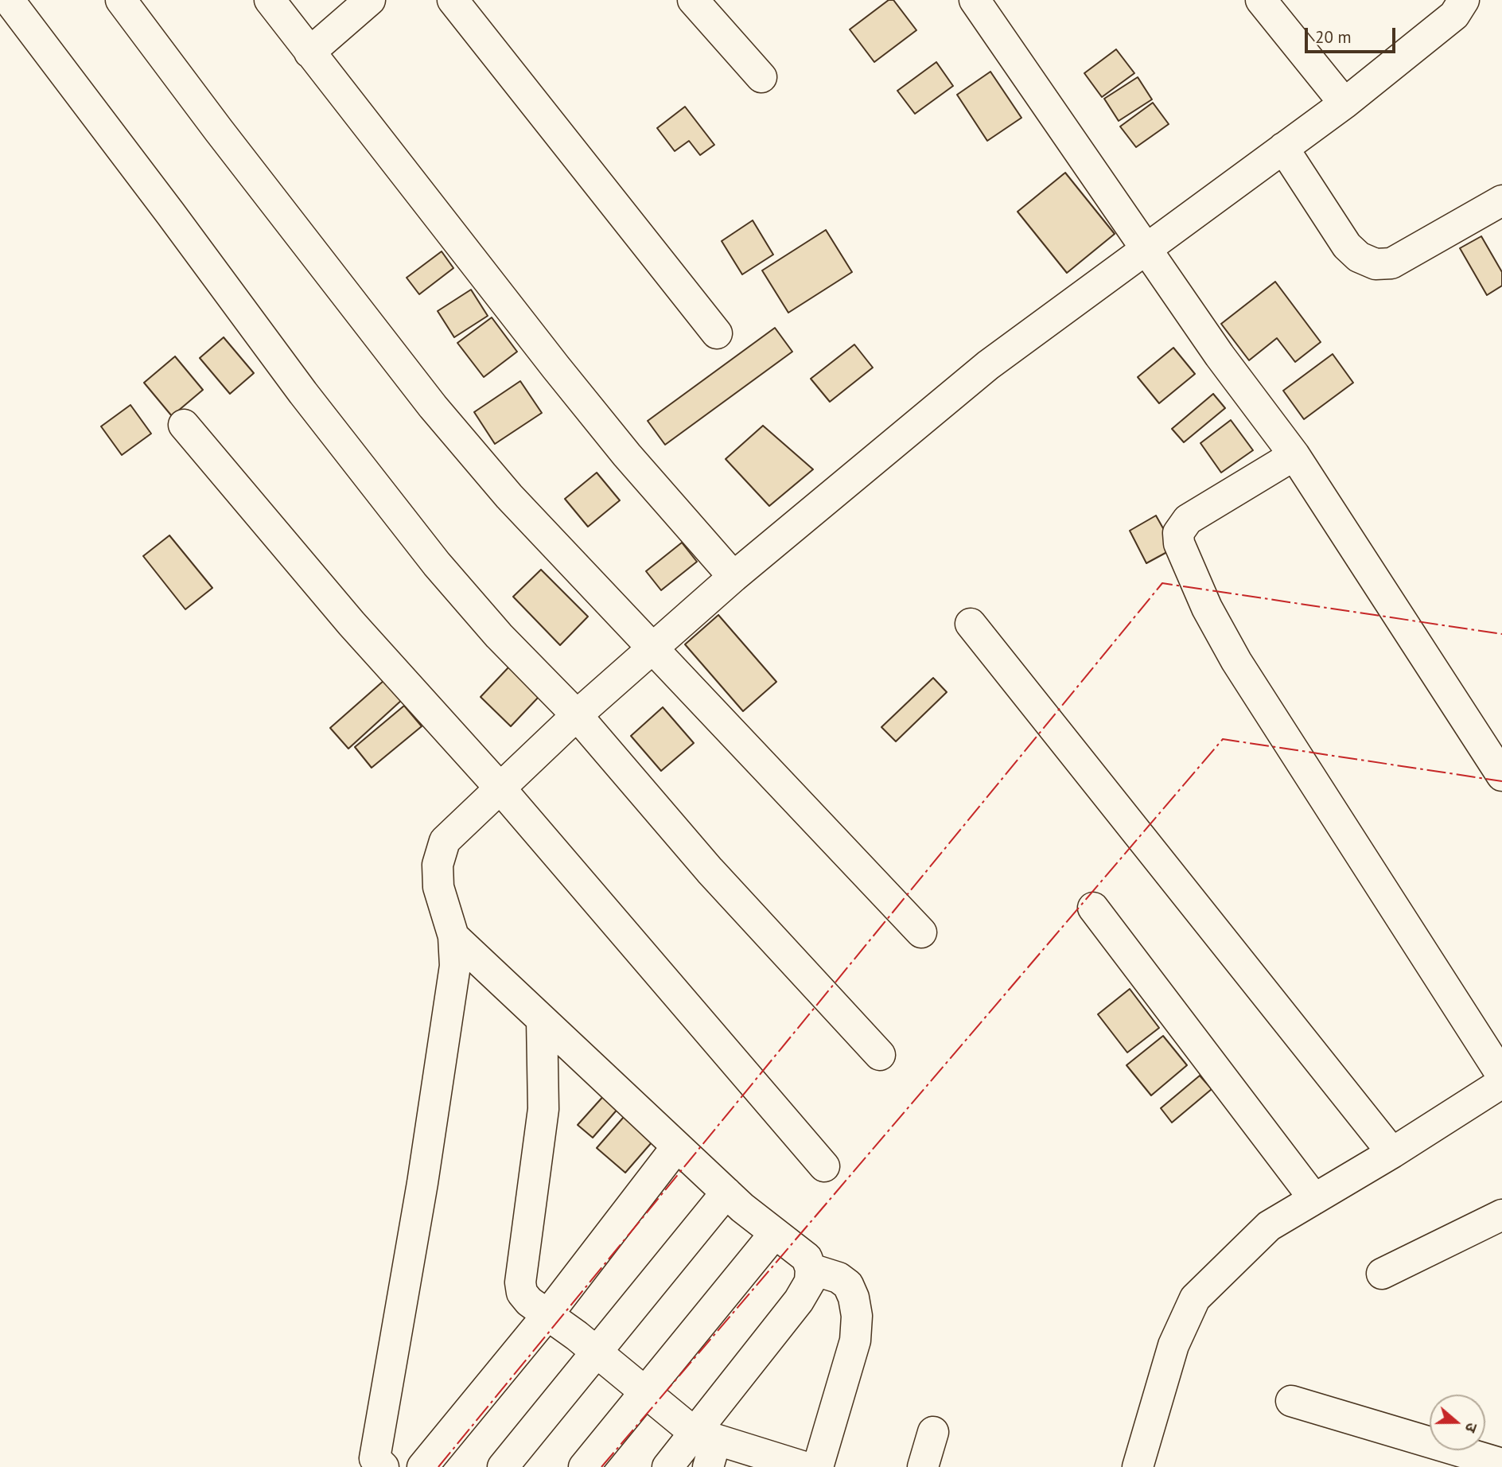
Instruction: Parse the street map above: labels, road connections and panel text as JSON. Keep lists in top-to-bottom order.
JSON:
{
  "scale_bar": "20 m",
  "north": "right"
}
